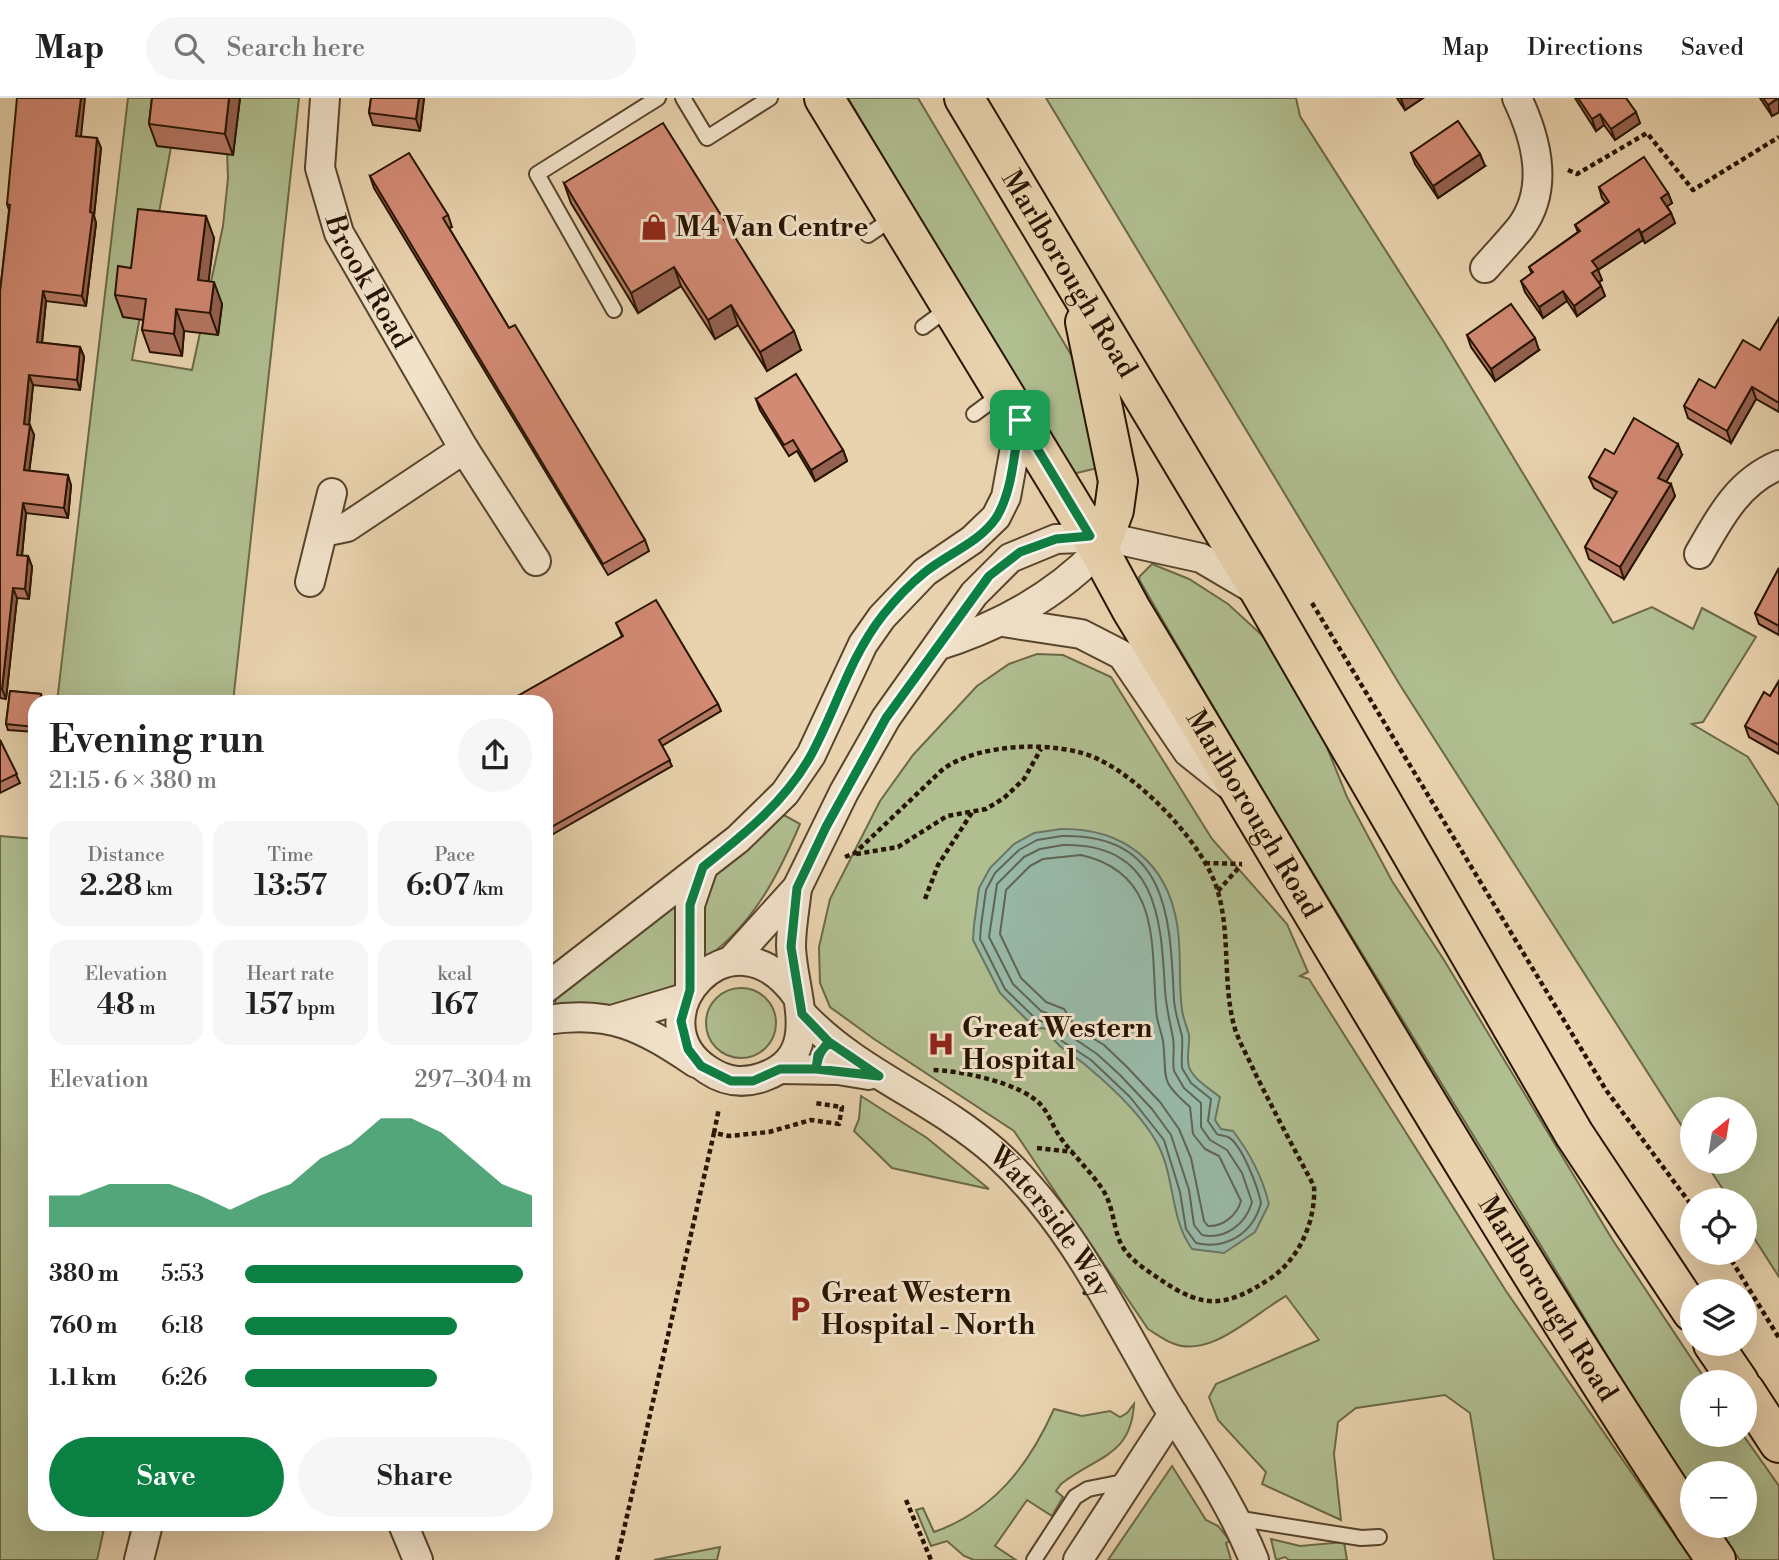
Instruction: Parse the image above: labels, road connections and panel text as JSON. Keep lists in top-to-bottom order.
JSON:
{
  "streets": {
    "main road": ["Marlborough Road"],
    "street": ["Brook Road", "Waterside Way"]
  },
  "places": {
    "shop": ["M4 Van Centre"],
    "hospital": ["Great Western Hospital"],
    "parking": ["Great Western Hospital - North"]
  },
  "north": "top right",
  "page": {
    "header": "Map",
    "search": "Search here",
    "nav": ["Map", "Directions", "Saved"],
    "heading": ["Evening run", "21:15 · 6 × 380 m"],
    "stats": [
      ["Distance", "2.28 km"],
      ["Time", "13:57"],
      ["Pace", "6:07 /km"],
      ["Elevation", "48 m"],
      ["Heart rate", "157 bpm"],
      ["kcal", "167"]
    ],
    "chart": ["Elevation", "297–304 m"],
    "map_buttons": ["+", "−"],
    "list": [
      {
        "name": "380 m",
        "note": "5:53"
      },
      {
        "name": "760 m",
        "note": "6:18"
      },
      {
        "name": "1.1 km",
        "note": "6:26"
      }
    ],
    "buttons": ["Save", "Share"]
  }
}
